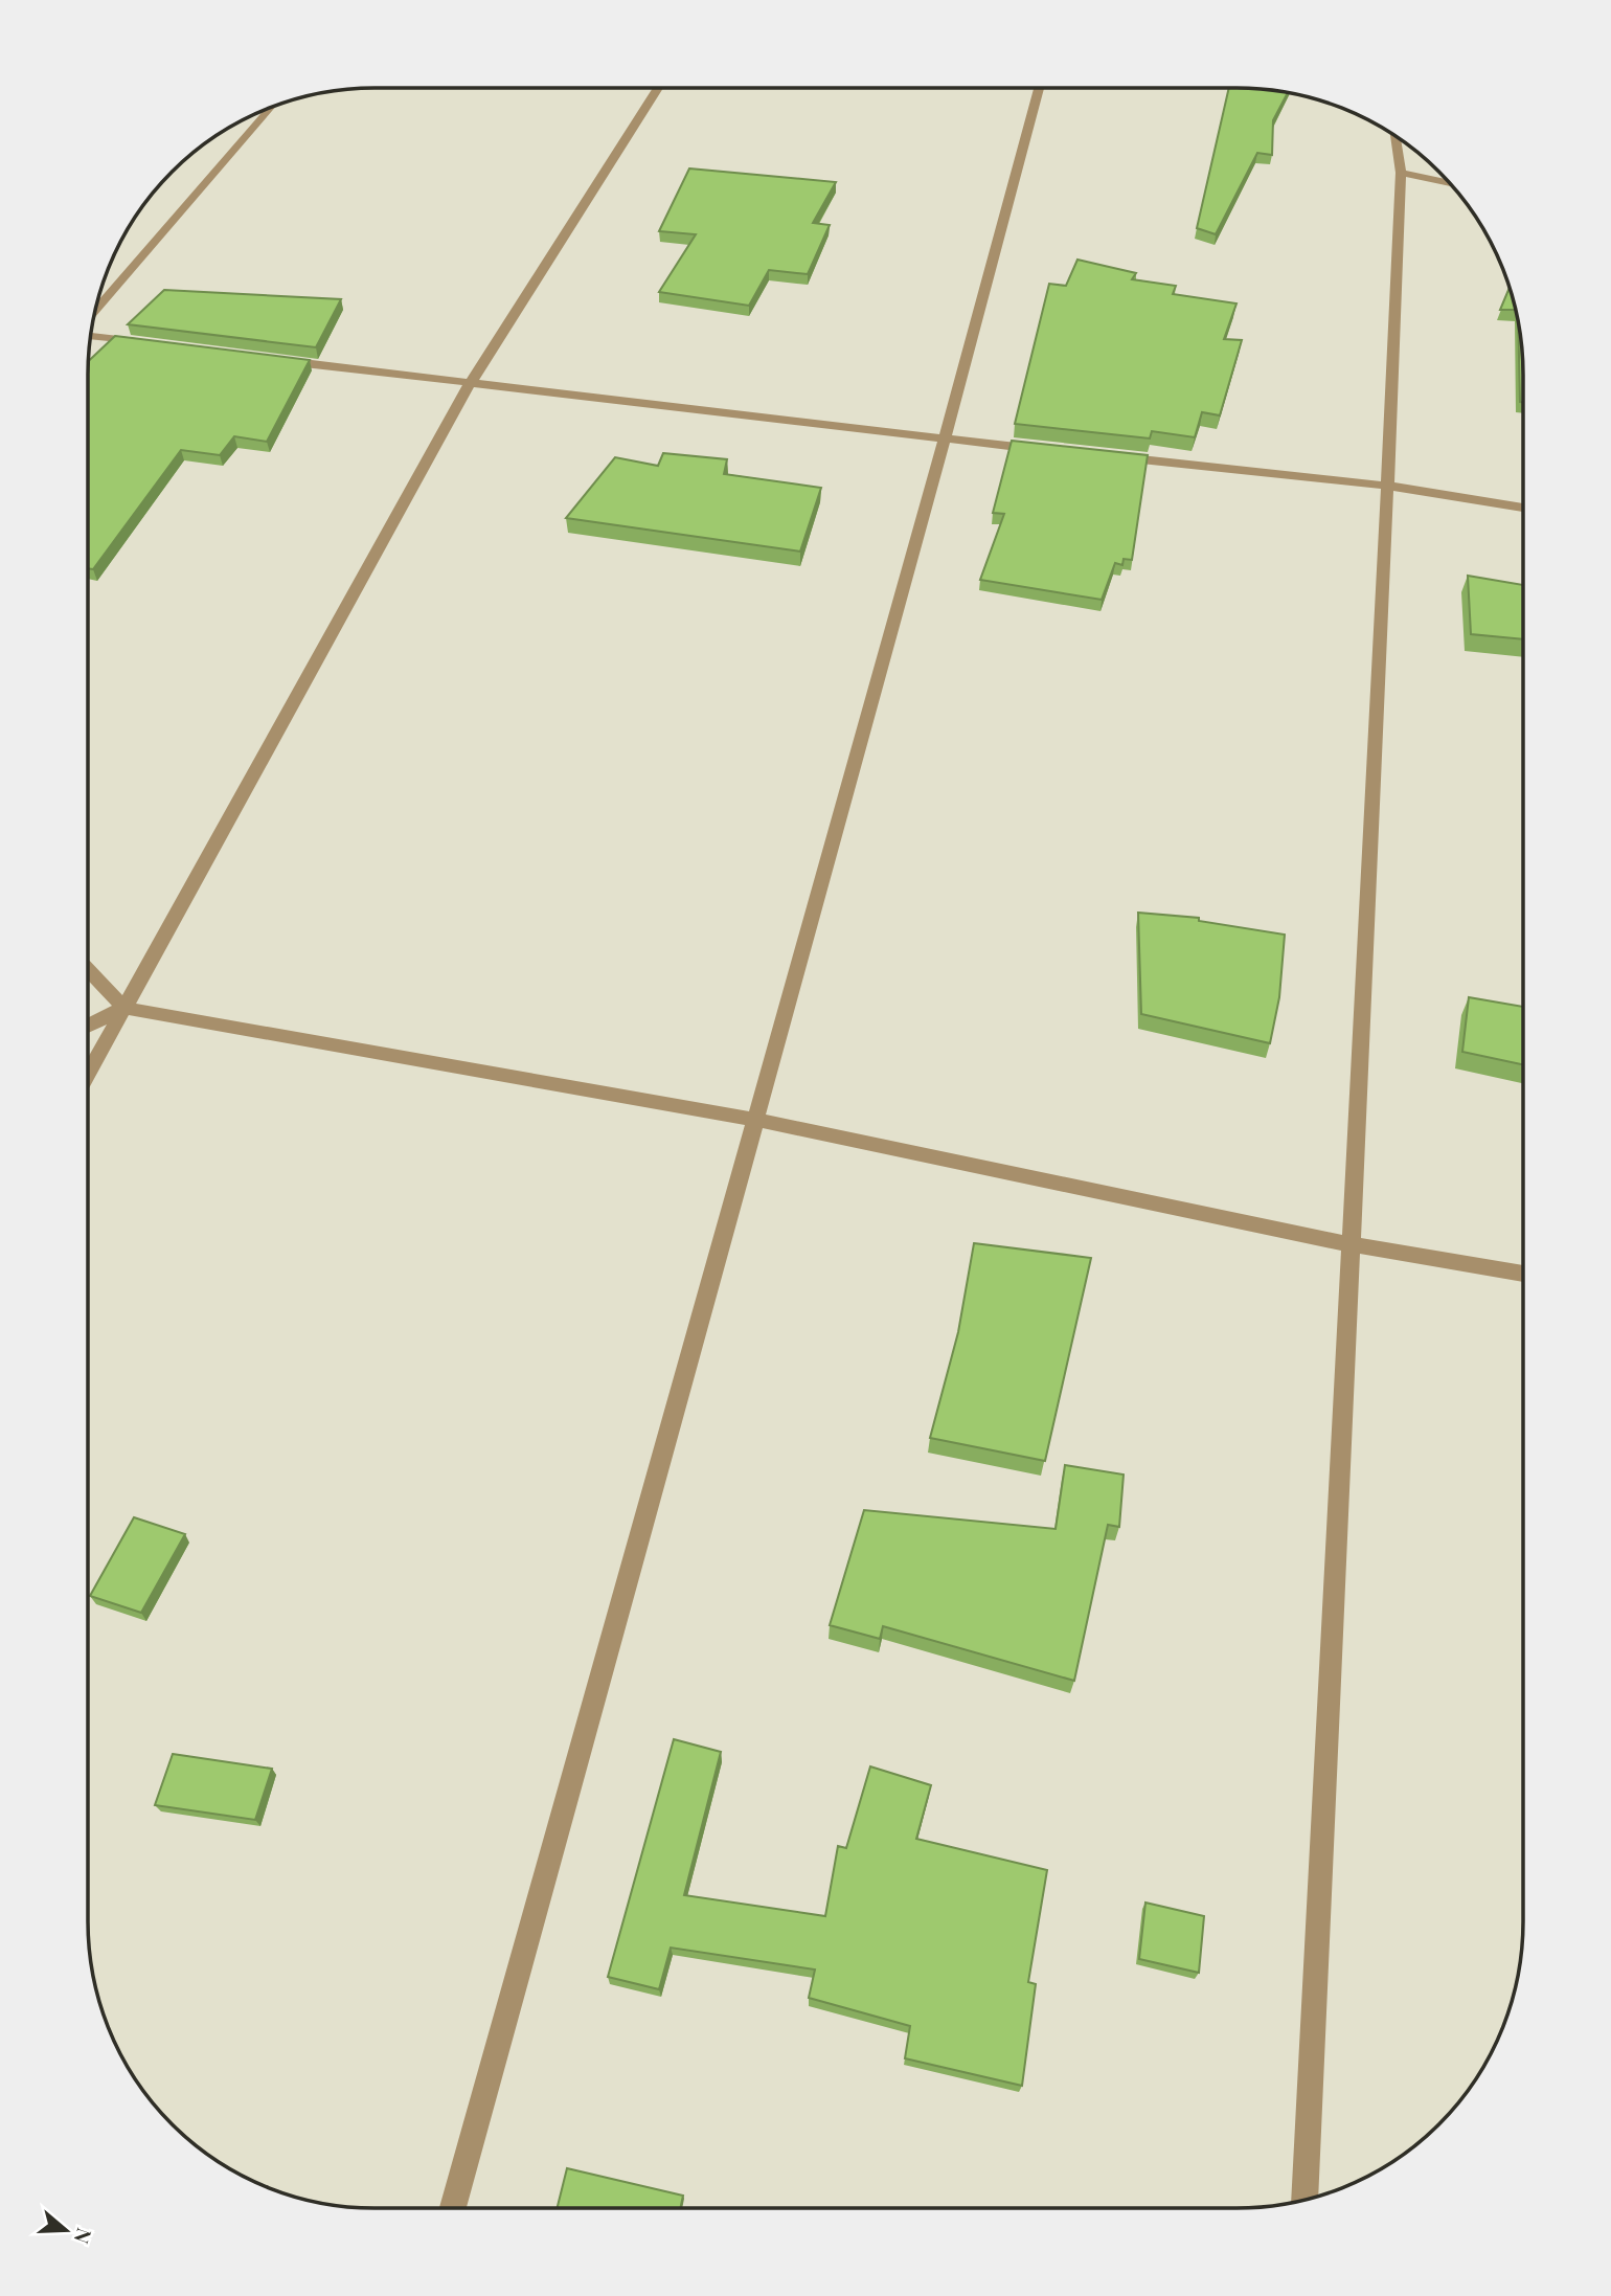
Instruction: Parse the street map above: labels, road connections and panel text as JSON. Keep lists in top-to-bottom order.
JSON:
{
  "north": "right"
}
